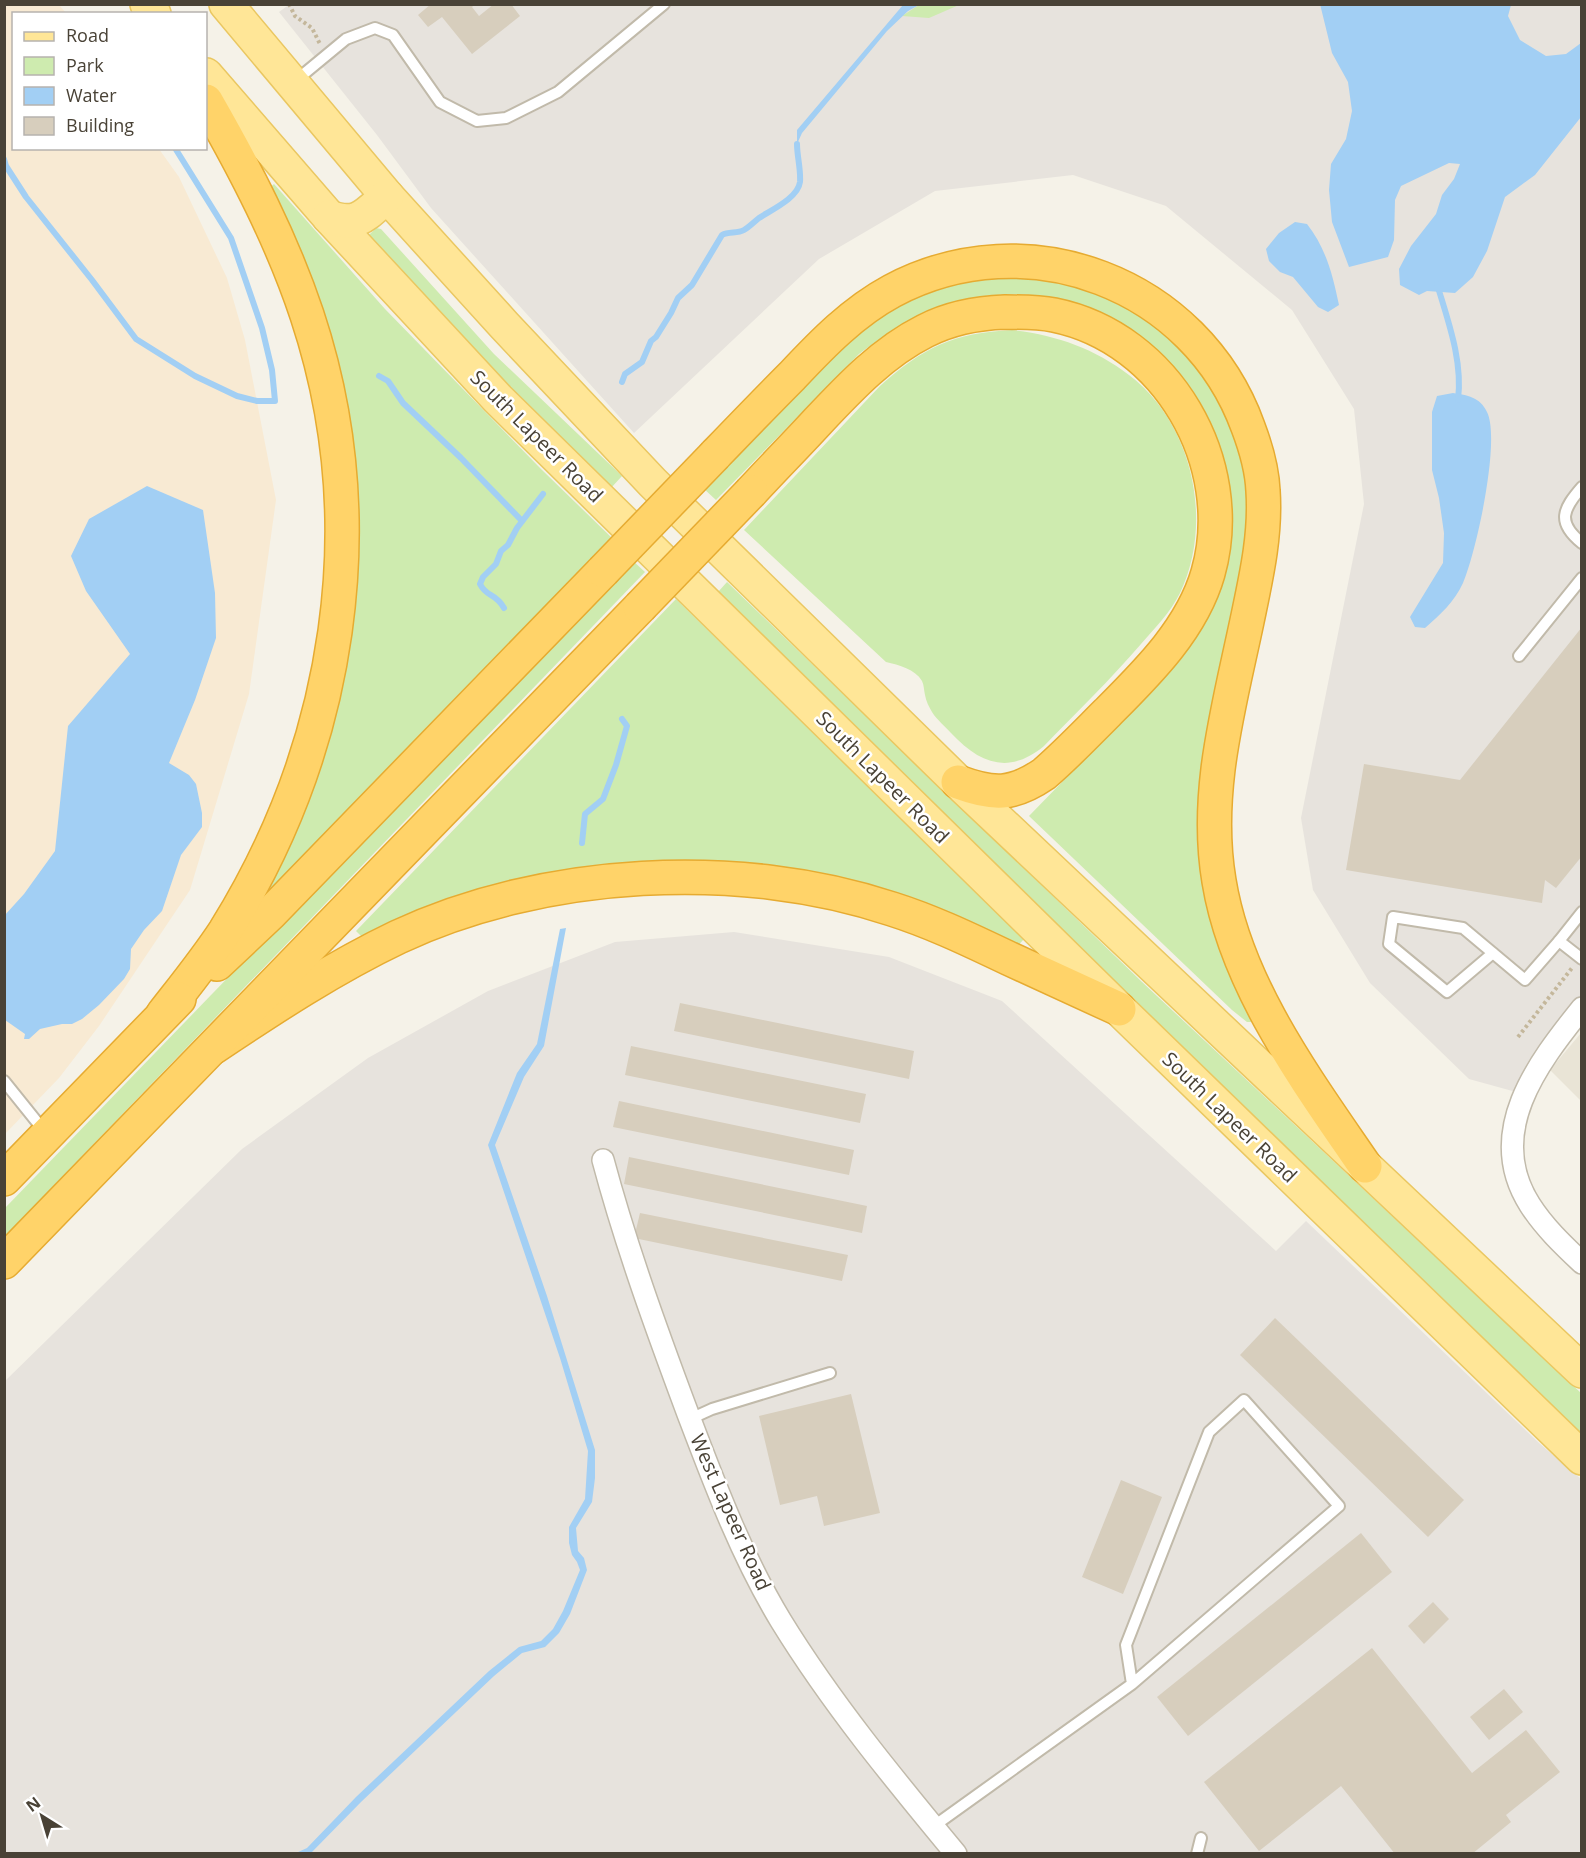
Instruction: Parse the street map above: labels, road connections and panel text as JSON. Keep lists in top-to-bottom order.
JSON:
{
  "streets": {
    "main road": ["South Lapeer Road"],
    "street": ["West Lapeer Road"]
  },
  "legend": [
    "Road",
    "Park",
    "Water",
    "Building"
  ],
  "north": "top left"
}
